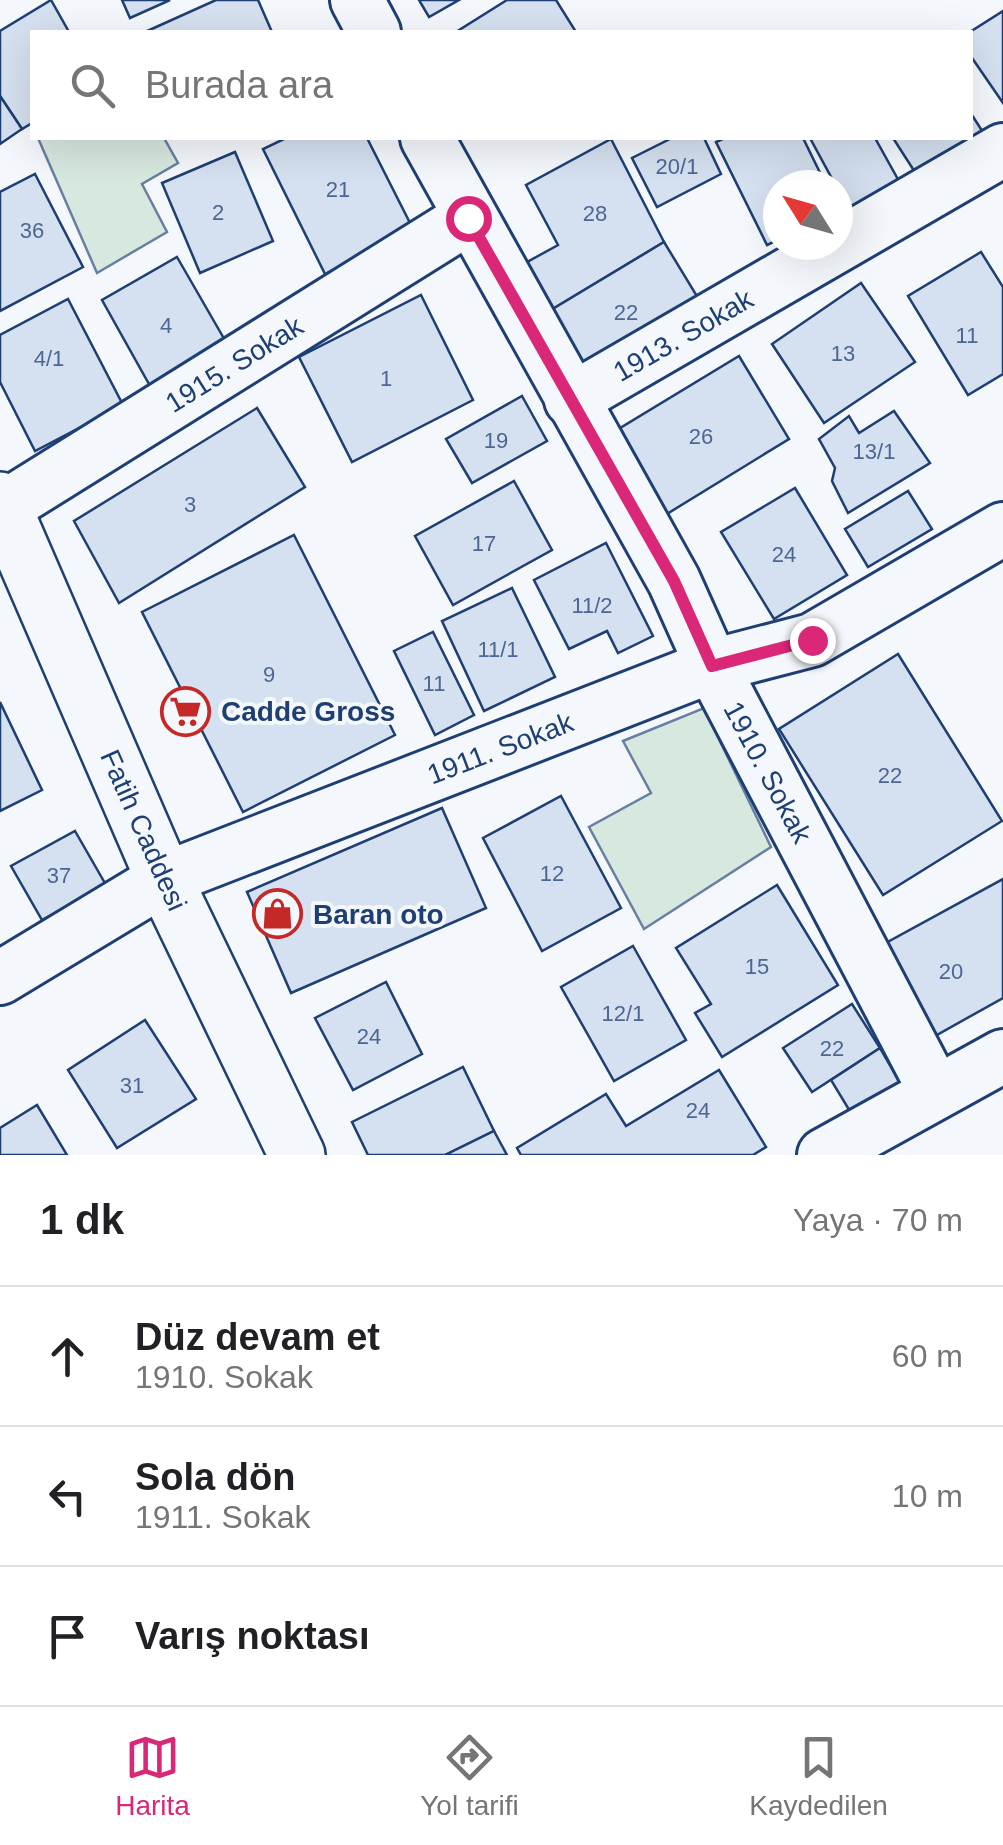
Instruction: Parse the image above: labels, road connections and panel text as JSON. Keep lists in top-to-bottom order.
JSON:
{
  "streets": {
    "street": [
      "1913. Sokak",
      "1915. Sokak",
      "1911. Sokak",
      "1910. Sokak",
      "Fatih Caddesi"
    ]
  },
  "crossings": [
    ["1913. Sokak", "1910. Sokak"],
    ["1915. Sokak", "1910. Sokak"],
    ["1915. Sokak", "Fatih Caddesi"],
    ["1911. Sokak", "1910. Sokak"],
    ["1911. Sokak", "Fatih Caddesi"]
  ],
  "places": {
    "supermarket": ["Cadde Gross"],
    "shop": ["Baran oto"]
  },
  "house_numbers": [
    "20/1",
    "21",
    "2",
    "28",
    "36",
    "22",
    "4",
    "11",
    "13",
    "4/1",
    "1",
    "26",
    "19",
    "13/1",
    "3",
    "17",
    "24",
    "11/2",
    "11/1",
    "9",
    "11",
    "22",
    "12",
    "37",
    "15",
    "20",
    "12/1",
    "24",
    "22",
    "31",
    "24"
  ],
  "north": "top left",
  "page": {
    "search": "Burada ara",
    "heading": ["1 dk", "Yaya · 70 m"],
    "list": [
      ["Düz devam et", "1910. Sokak", "60 m"],
      ["Sola dön", "1911. Sokak", "10 m"],
      "Varış noktası"
    ],
    "nav": ["Harita", "Yol tarifi", "Kaydedilen"]
  }
}
